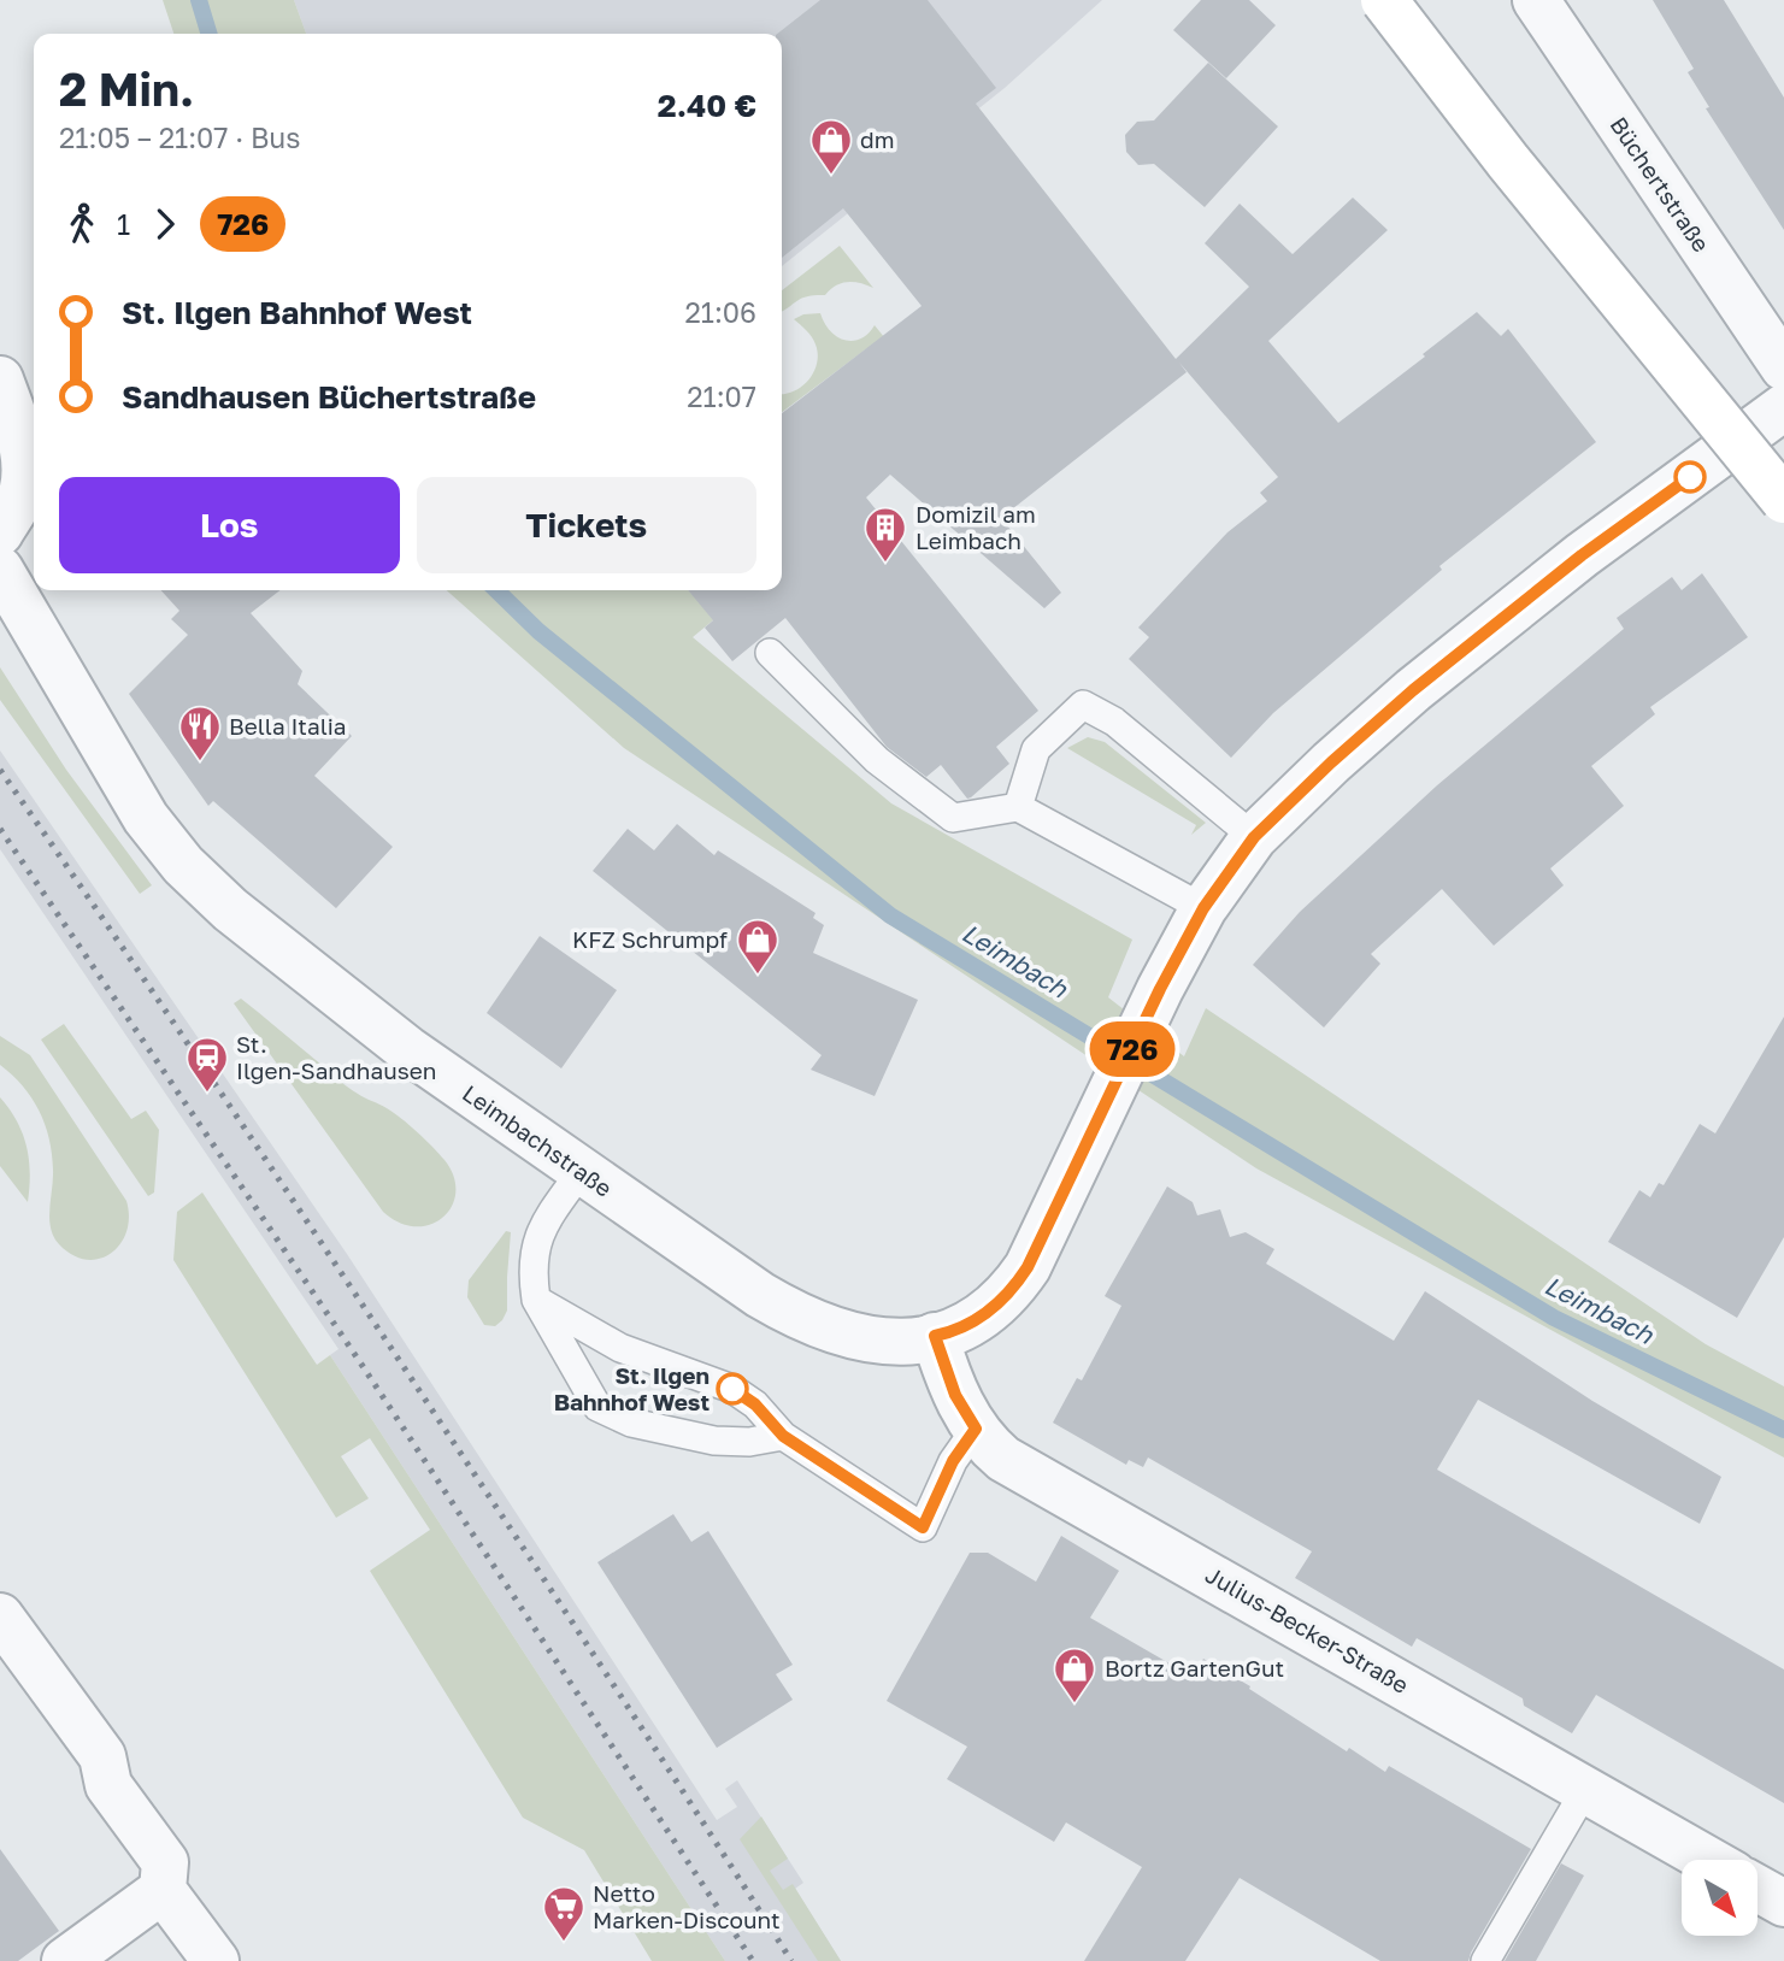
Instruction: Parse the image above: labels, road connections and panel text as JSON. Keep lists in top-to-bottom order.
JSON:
{
  "streets": {
    "street": ["Büchertstraße", "Leimbachstraße", "Julius-Becker-Straße"]
  },
  "crossings": [
    ["Leimbachstraße", "Julius-Becker-Straße"]
  ],
  "water": ["Leimbach"],
  "places": {
    "shop": ["dm", "KFZ Schrumpf", "Bortz GartenGut"],
    "building": ["Domizil am Leimbach"],
    "restaurant": ["Bella Italia"],
    "station": ["St. Ilgen-Sandhausen"],
    "other": ["St. Ilgen Bahnhof West"],
    "supermarket": ["Netto Marken-Discount"]
  },
  "lines": ["bus line 726"],
  "north": "bottom right",
  "page": {
    "on_map": "726",
    "heading": ["2 Min.", "21:05 – 21:07 · Bus", "2.40 €"],
    "legs": ["1", "726"],
    "list": [
      {
        "name": "St. Ilgen Bahnhof West",
        "value": "21:06"
      },
      {
        "name": "Sandhausen Büchertstraße",
        "value": "21:07"
      }
    ],
    "buttons": ["Los", "Tickets"]
  }
}
